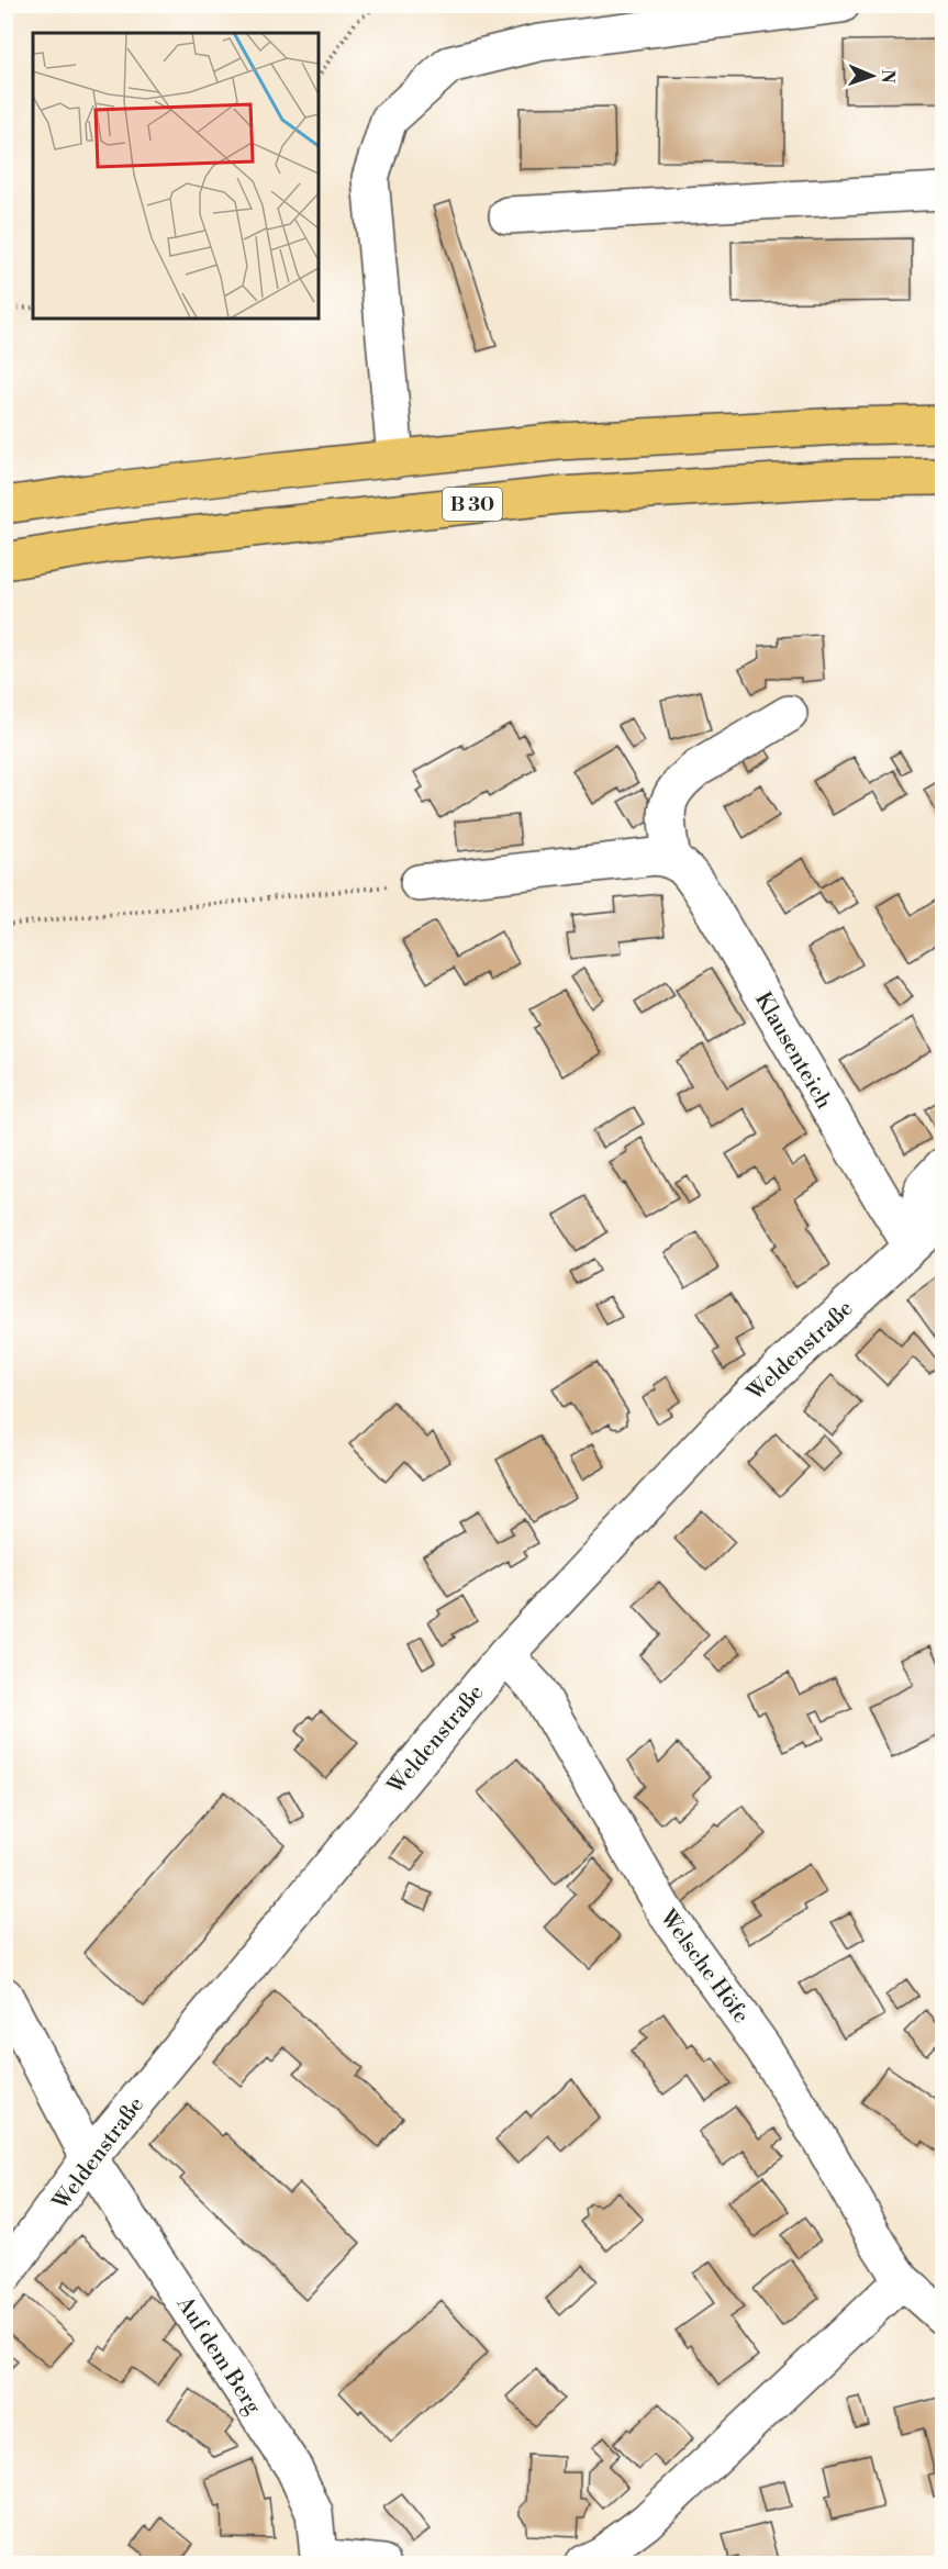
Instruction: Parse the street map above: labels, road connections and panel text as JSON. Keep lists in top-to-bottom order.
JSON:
{
  "streets": {
    "highway": ["B 30"],
    "street": [
      "Klausenteich",
      "Weldenstraße",
      "Welsche Höfe",
      "Auf dem Berg"
    ]
  },
  "crossings": [
    ["Klausenteich", "Weldenstraße"],
    ["Weldenstraße", "Welsche Höfe"],
    ["Weldenstraße", "Auf dem Berg"]
  ],
  "north": "right"
}
